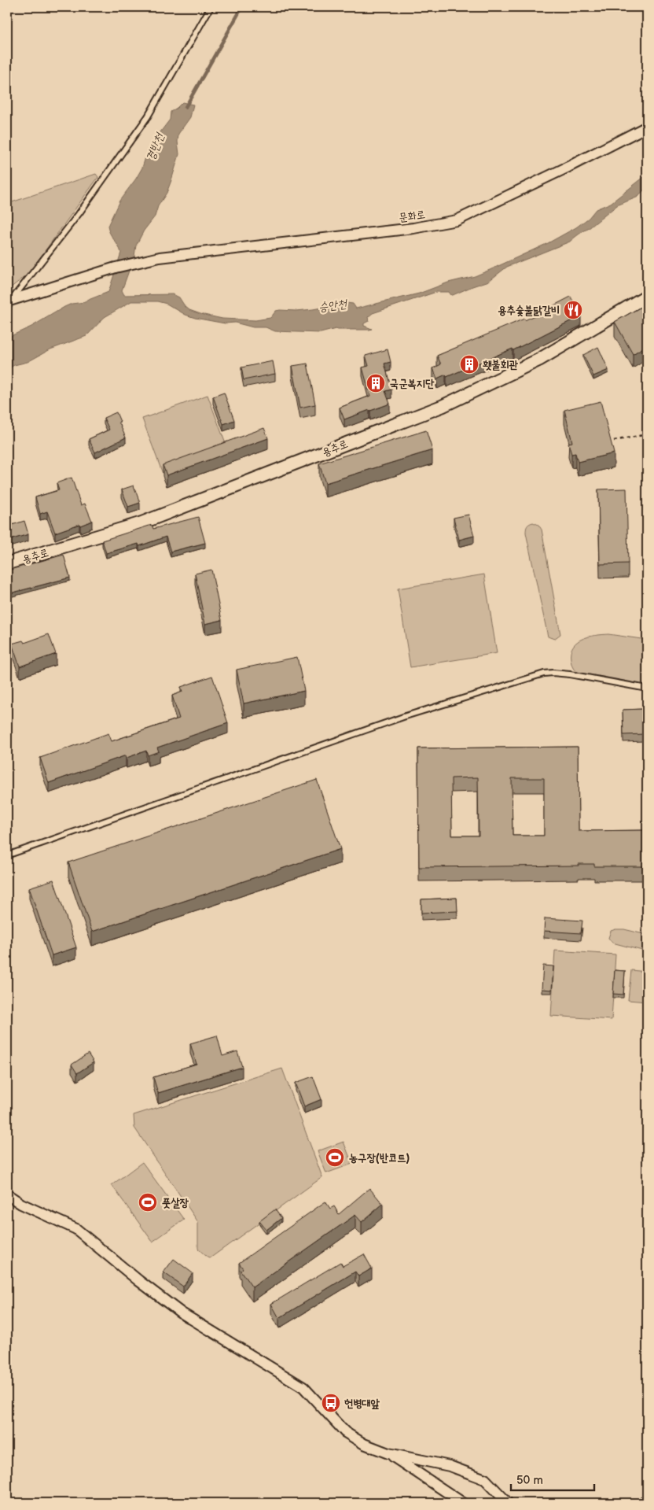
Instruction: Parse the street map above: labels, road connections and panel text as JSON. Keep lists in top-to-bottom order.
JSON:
{
  "streets": {
    "street": ["문화로", "용추로"]
  },
  "water": ["경반천", "승안천"],
  "places": {
    "restaurant": ["용추숯불닭갈비"],
    "building": ["횃불회관", "국군복지단"],
    "sports": ["농구장(반코트)", "풋살장"],
    "bus stop": ["헌병대앞"]
  },
  "scale_bar": "50 m"
}
